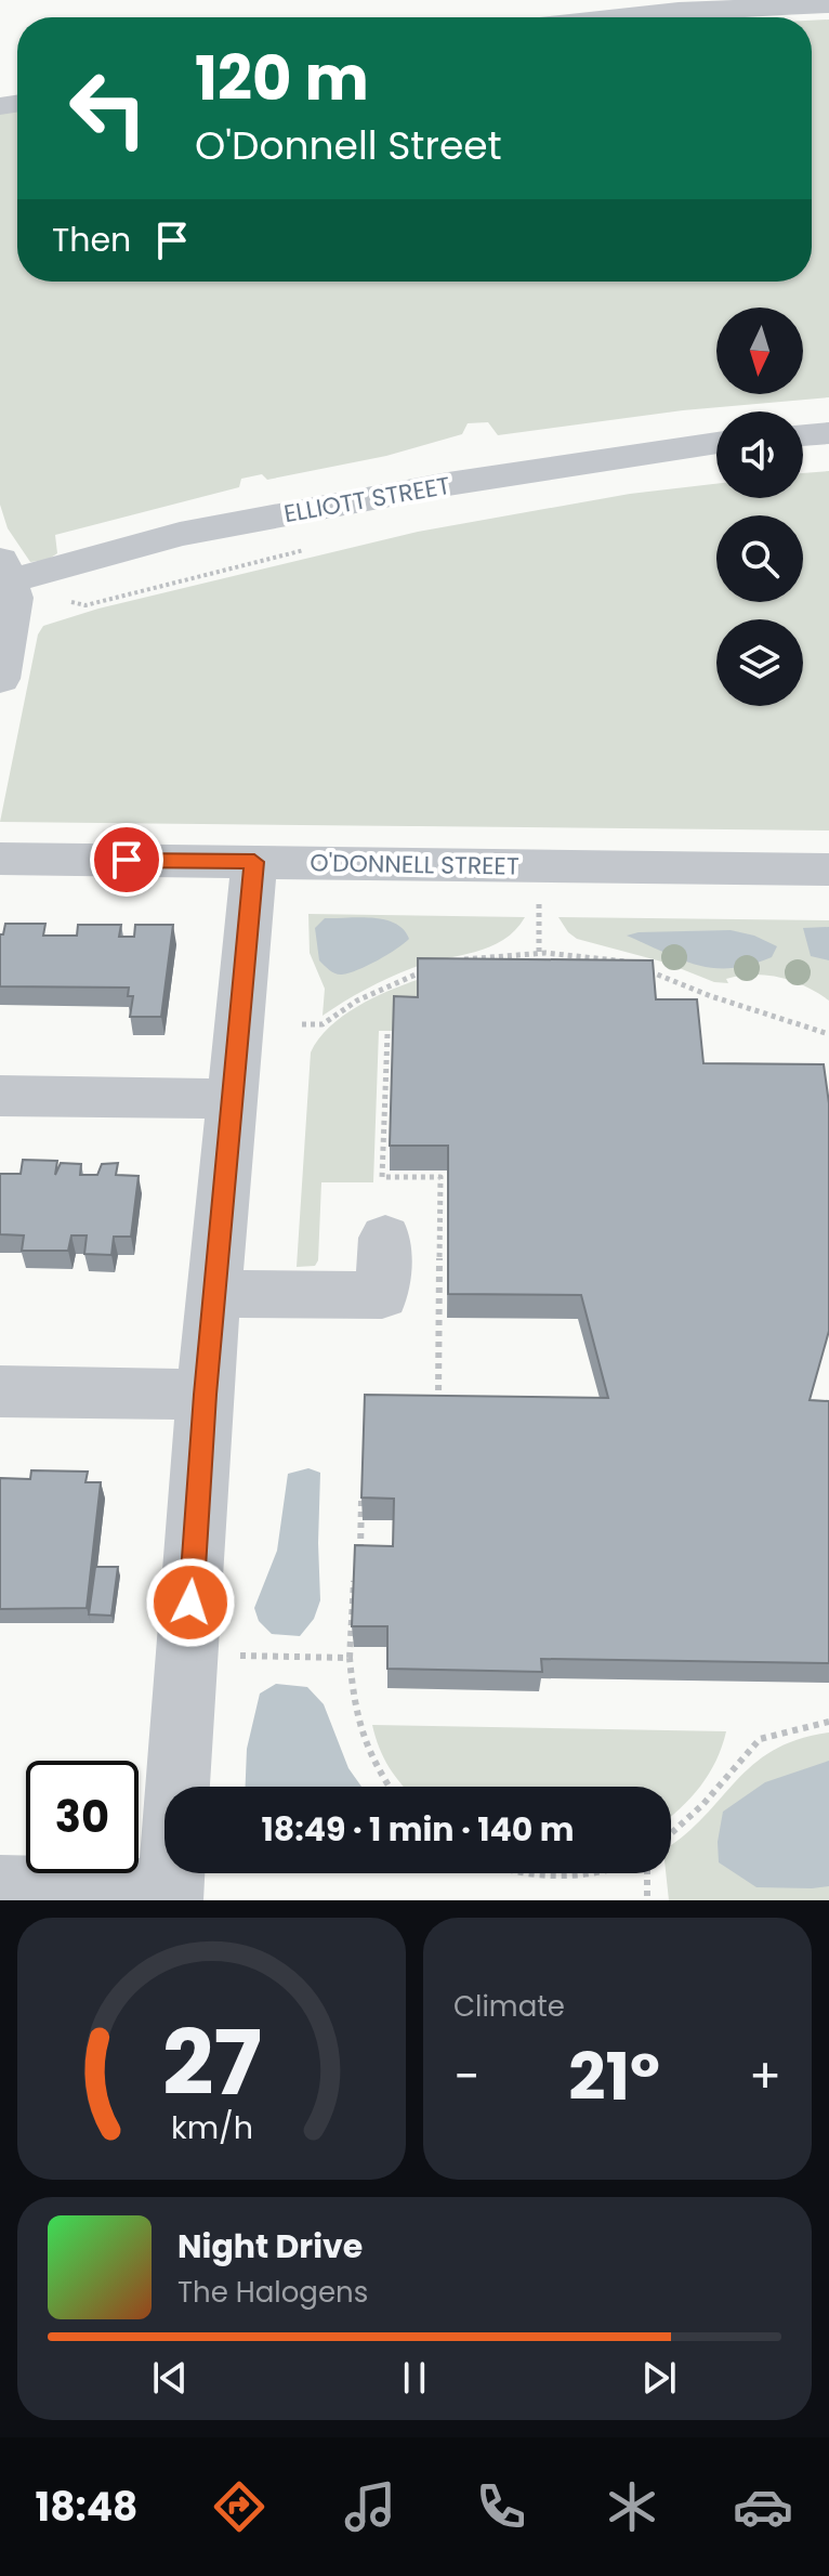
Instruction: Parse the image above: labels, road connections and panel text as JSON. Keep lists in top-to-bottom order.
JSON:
{
  "streets": {
    "street": ["ELLIOTT STREET", "O'DONNELL STREET"]
  },
  "north": "bottom",
  "page": {
    "turn": ["120 m", "O'Donnell Street"],
    "then": "Then",
    "limit": "30",
    "trip": "18:49 · 1 min · 140 m",
    "tile": "Climate",
    "heat": ["−", "21°", "+"],
    "song": ["Night Drive", "The Halogens"],
    "tabs": "18:48",
    "gauge": ["27", "km/h"]
  }
}
